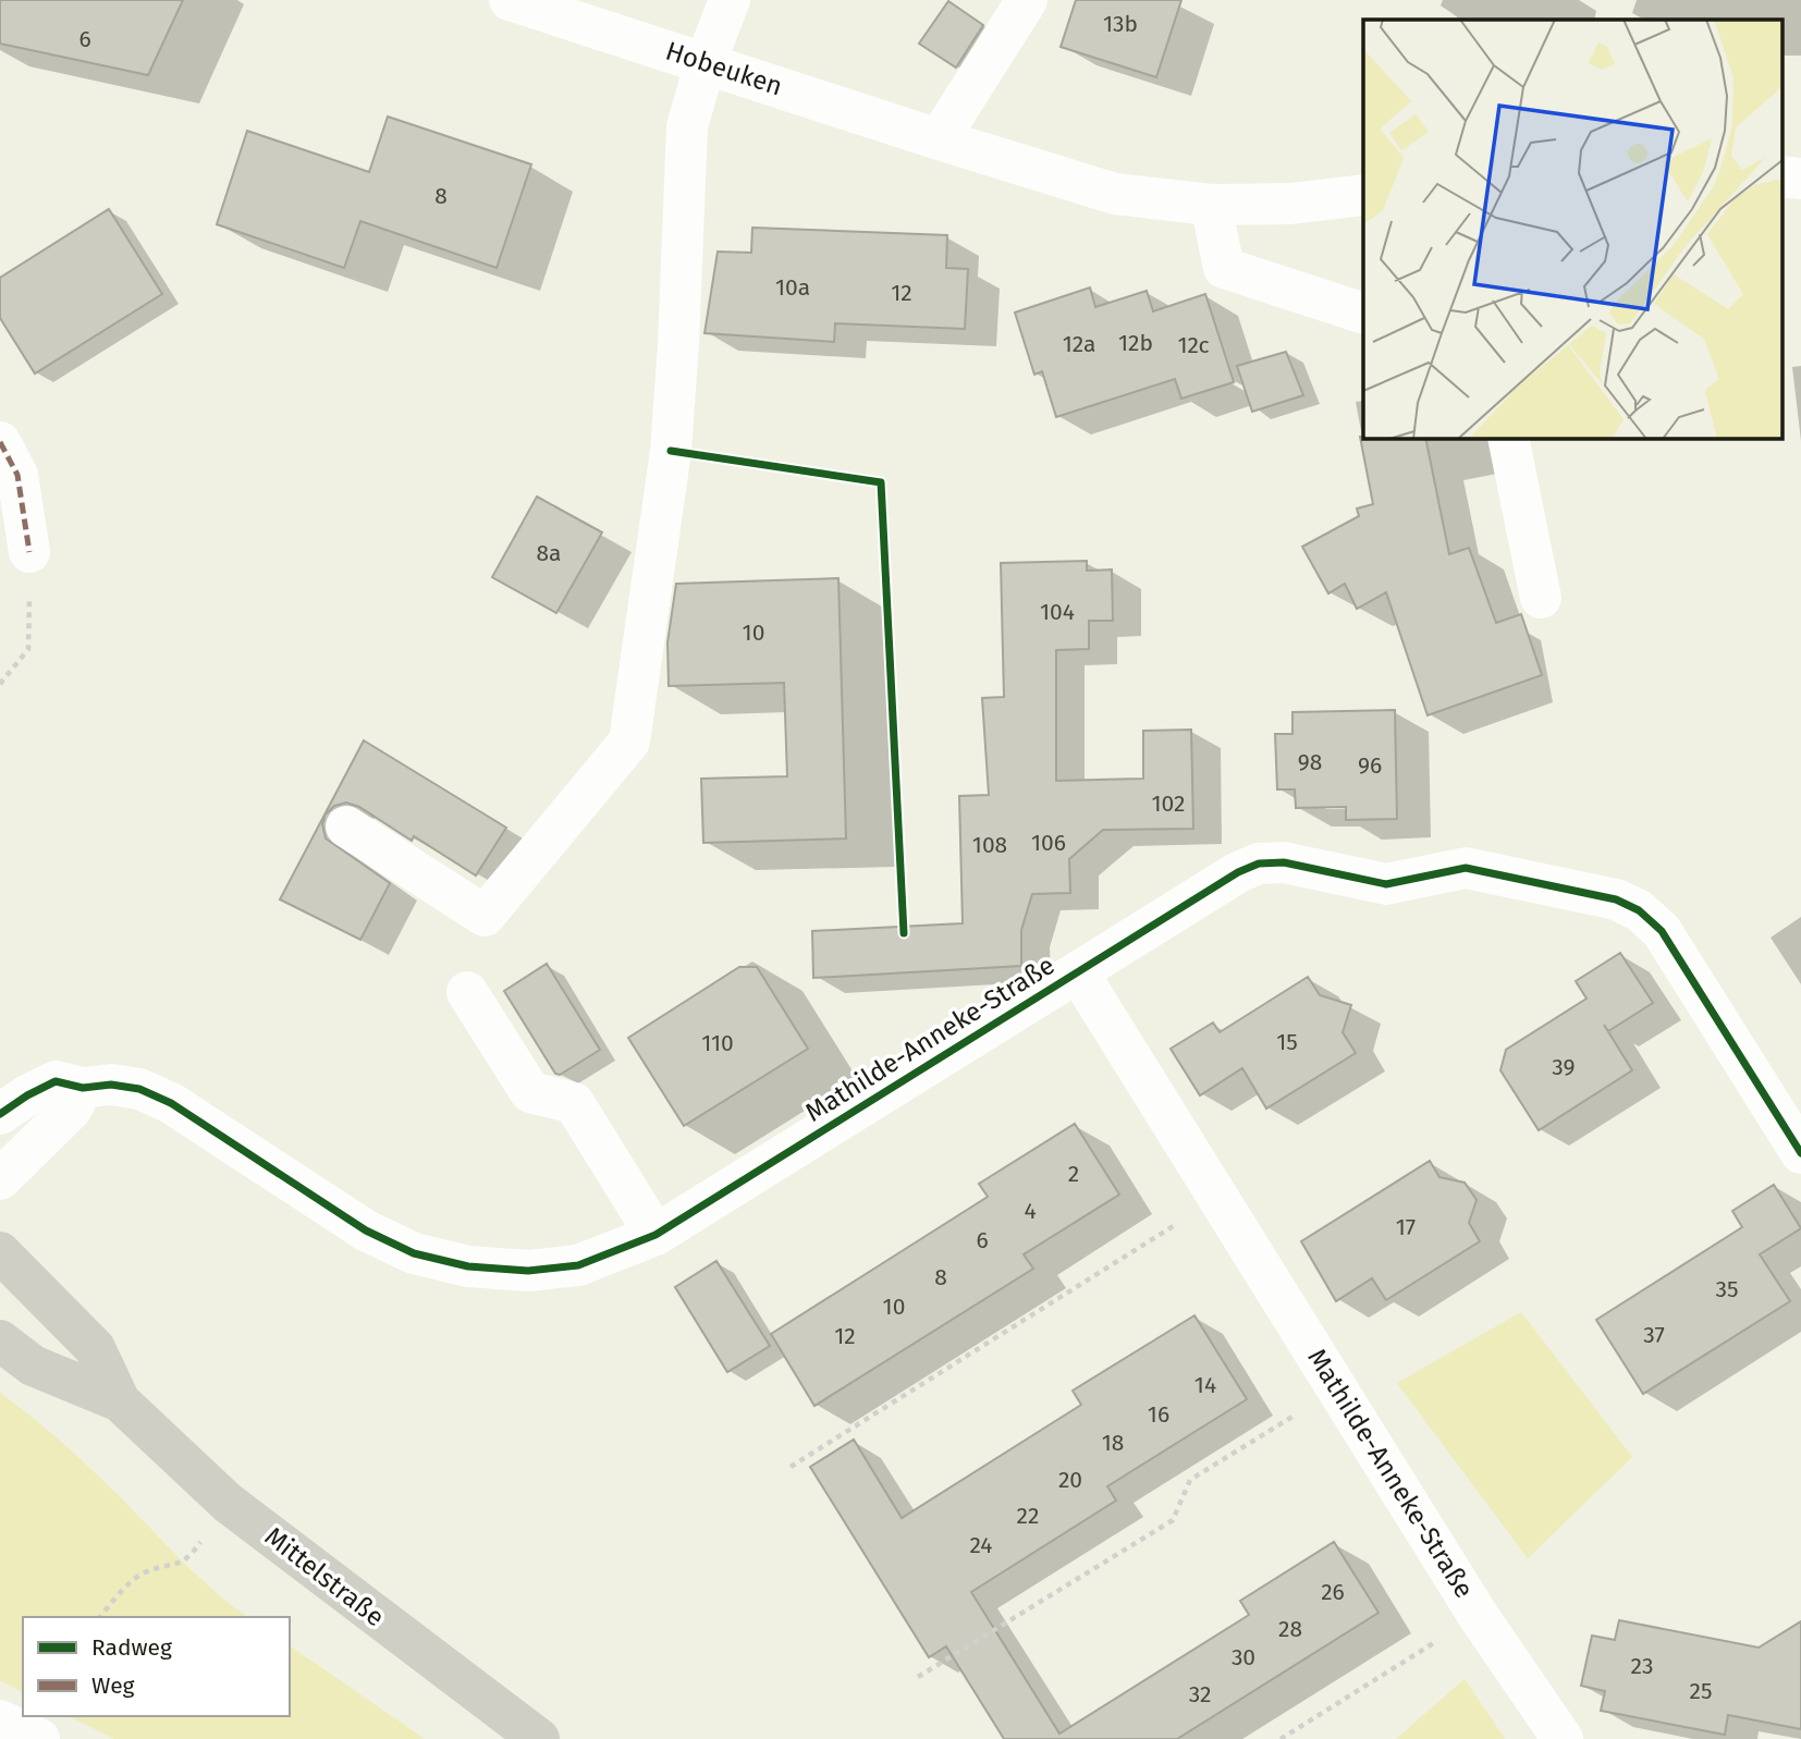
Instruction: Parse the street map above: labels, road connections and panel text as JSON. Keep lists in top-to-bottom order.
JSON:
{
  "streets": {
    "main road": ["Mittelstraße"],
    "street": ["Hobeuken", "Mathilde-Anneke-Straße"]
  },
  "house_numbers": [
    "13b",
    "6",
    "8",
    "10a",
    "12",
    "12b",
    "12a",
    "12c",
    "8a",
    "104",
    "10",
    "98",
    "96",
    "102",
    "106",
    "108",
    "15",
    "110",
    "39",
    "2",
    "4",
    "17",
    "6",
    "8",
    "35",
    "10",
    "37",
    "12",
    "14",
    "16",
    "18",
    "20",
    "22",
    "24",
    "26",
    "28",
    "30",
    "23",
    "25",
    "32"
  ],
  "legend": ["Radweg", "Weg"]
}
